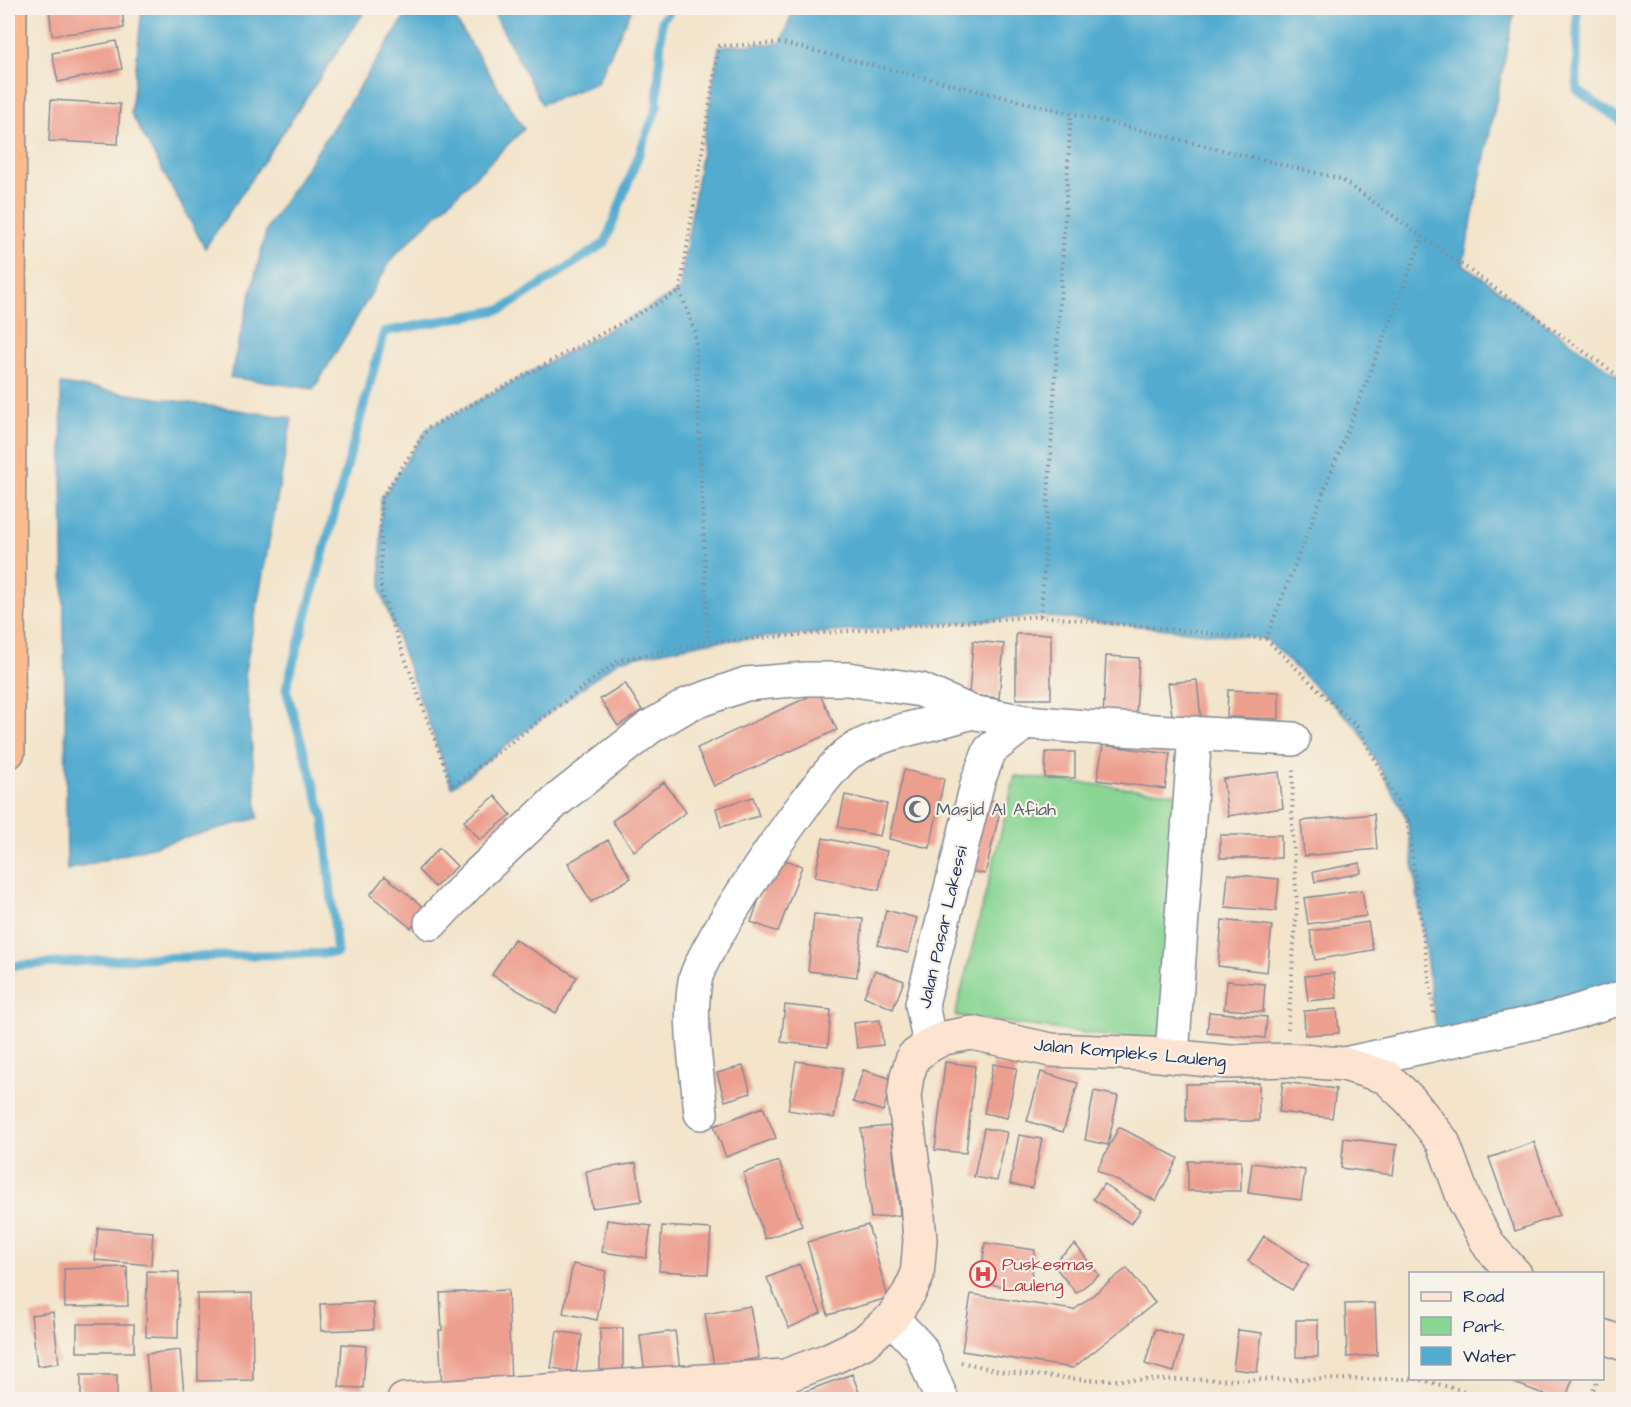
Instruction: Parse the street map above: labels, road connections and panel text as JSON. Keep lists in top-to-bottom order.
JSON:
{
  "streets": {
    "street": ["Jalan Pasar Lakessi", "Jalan Kompleks Lauleng"]
  },
  "crossings": [
    ["Jalan Pasar Lakessi", "Jalan Kompleks Lauleng"]
  ],
  "places": {
    "mosque": ["Masjid Al Afiah"],
    "hospital": ["Puskesmas Lauleng"]
  },
  "legend": ["Road", "Park", "Water"]
}
